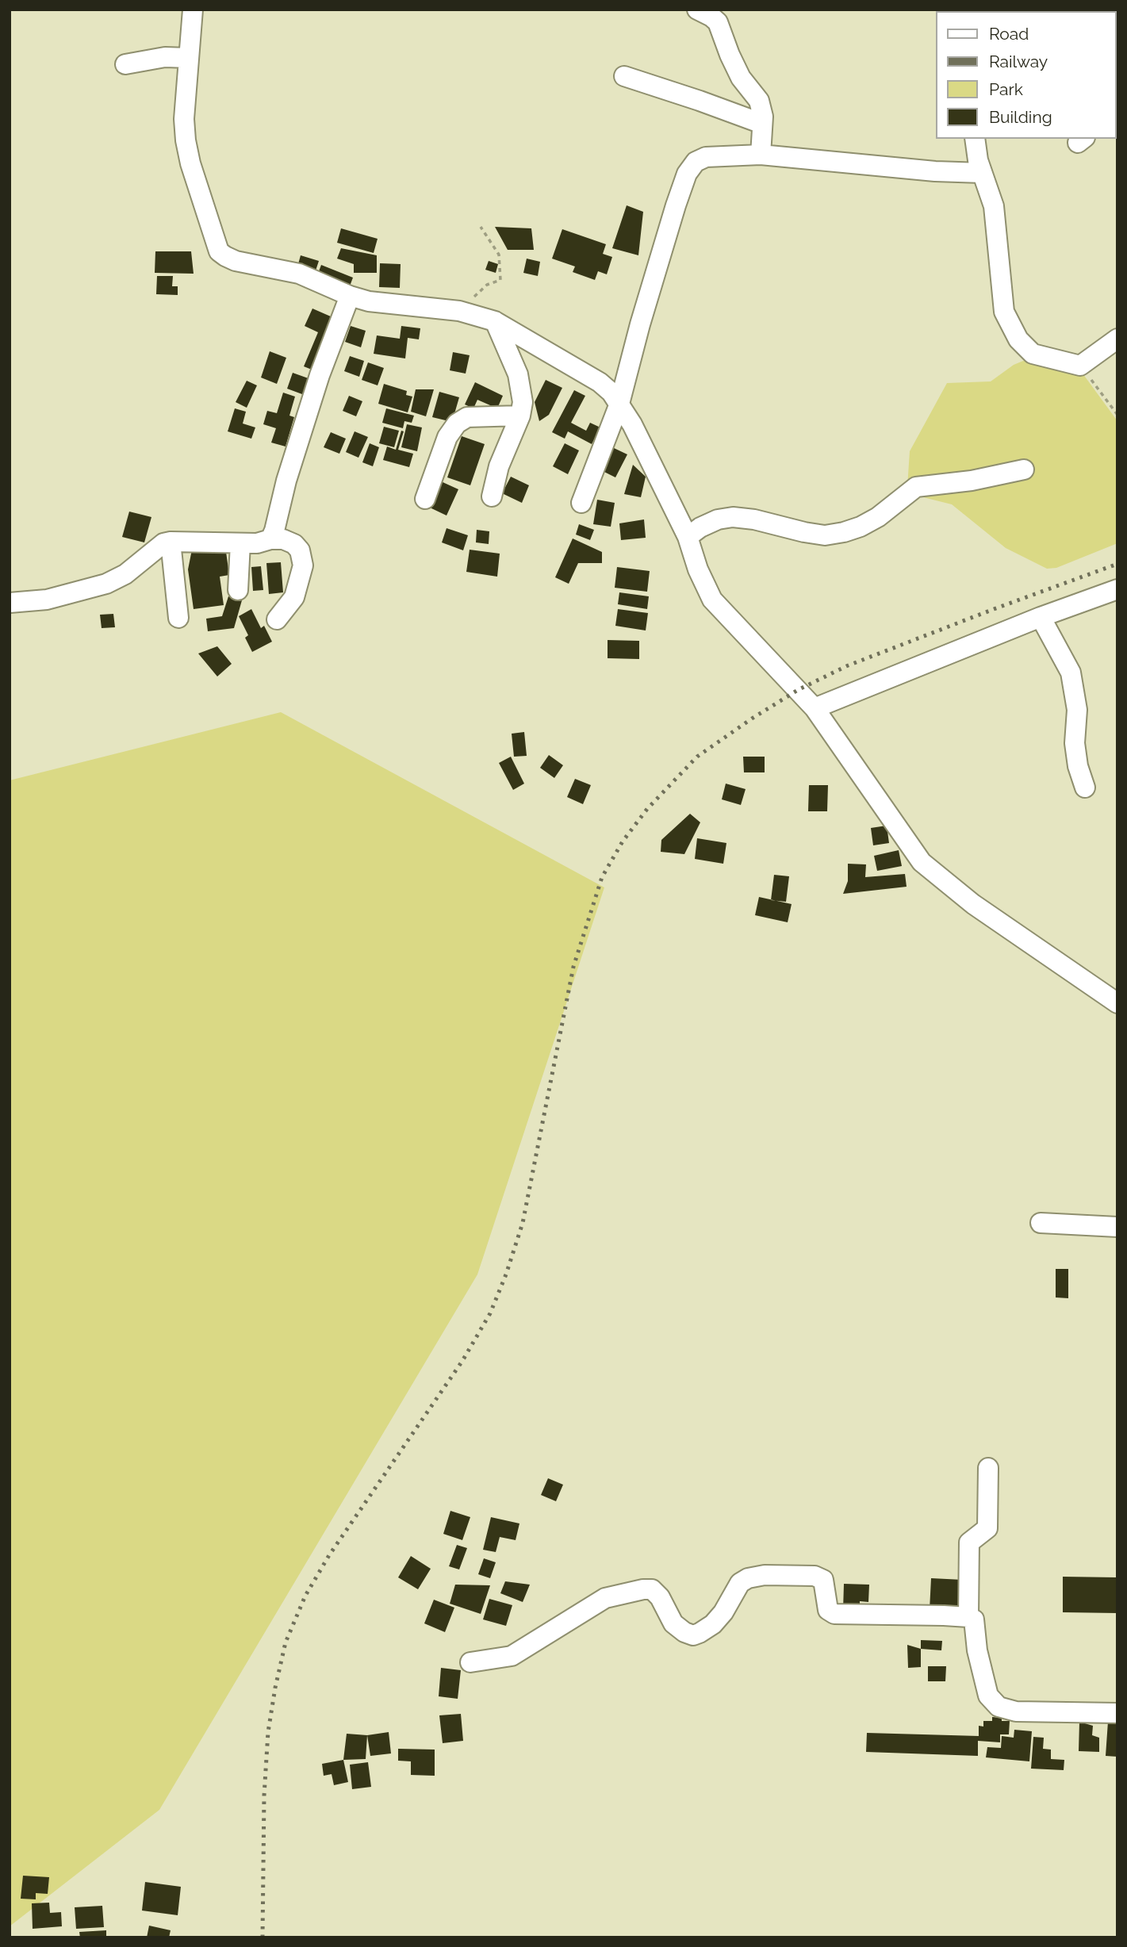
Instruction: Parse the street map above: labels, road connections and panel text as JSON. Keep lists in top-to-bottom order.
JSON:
{
  "legend": [
    "Road",
    "Railway",
    "Park",
    "Building"
  ]
}
